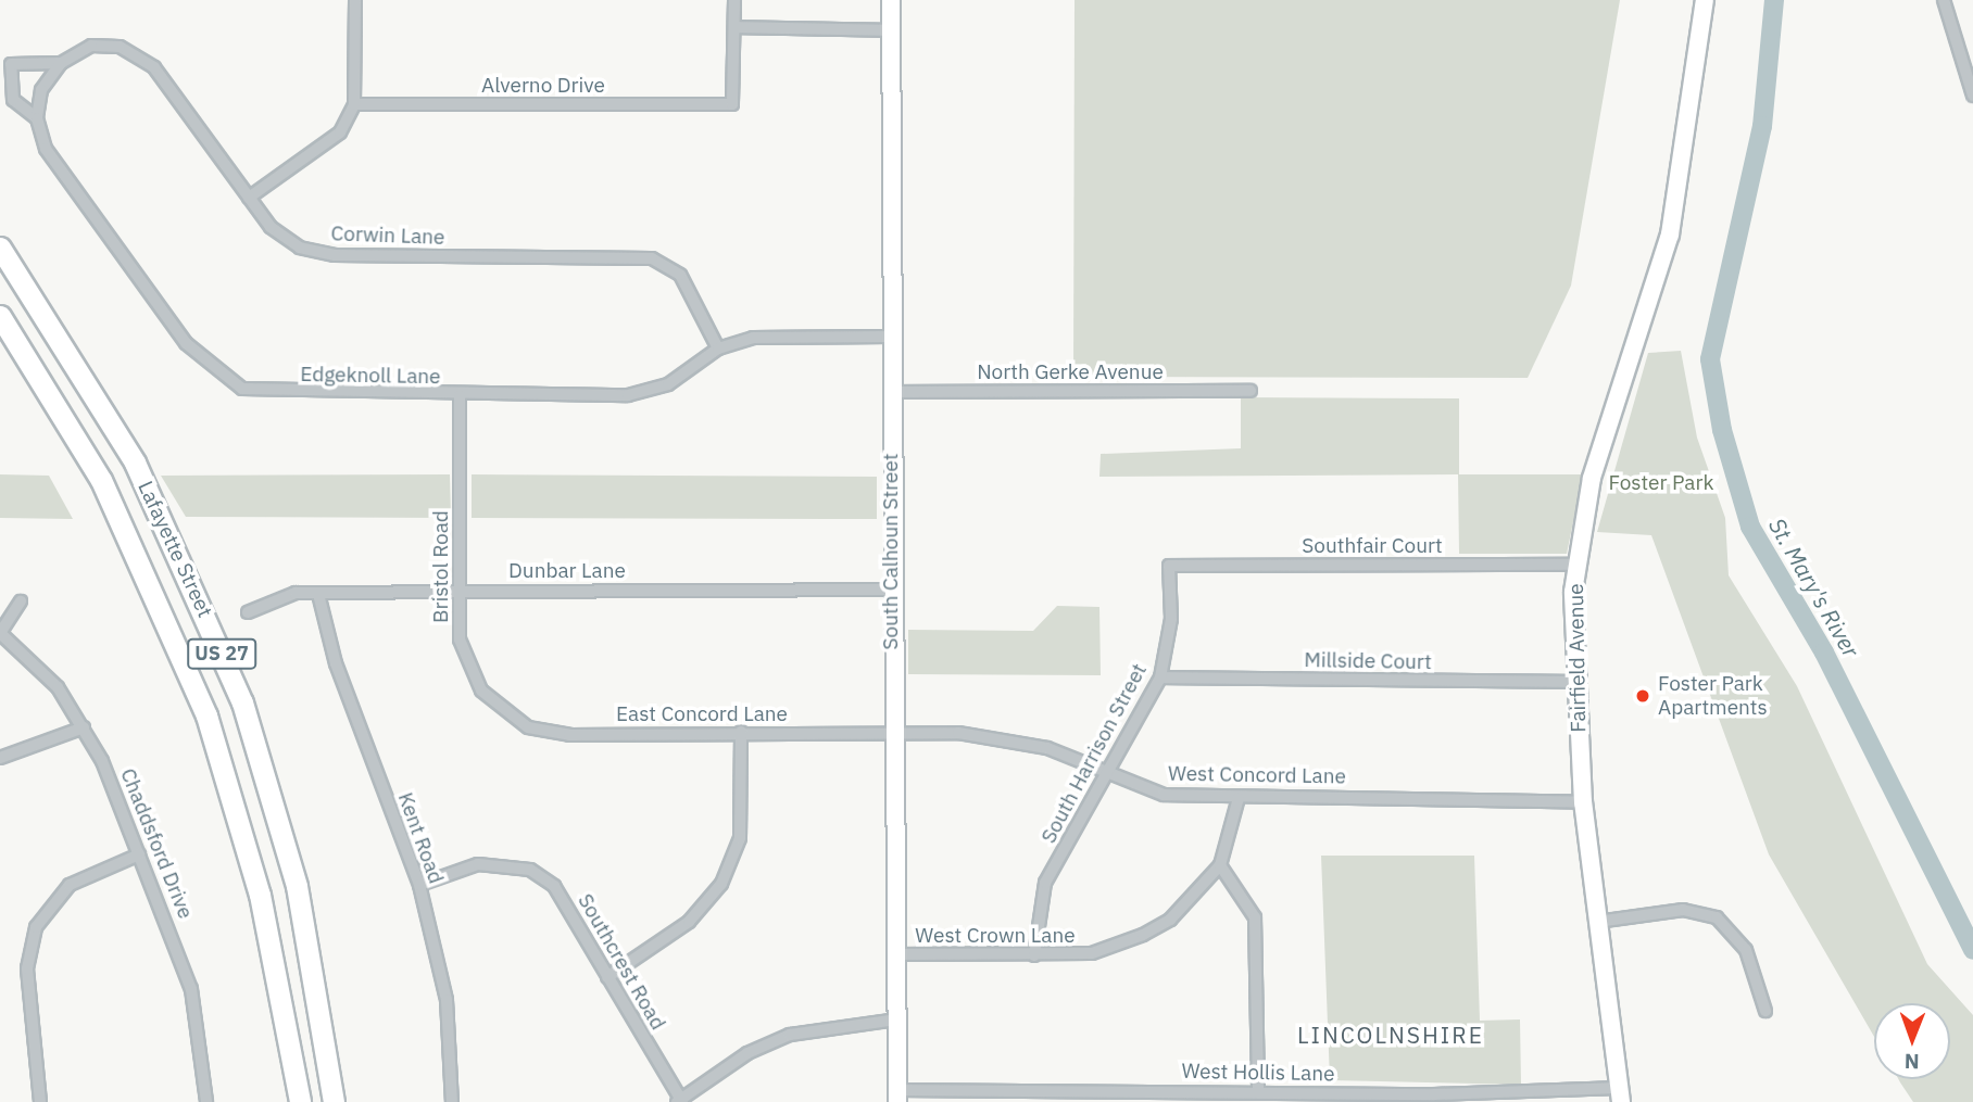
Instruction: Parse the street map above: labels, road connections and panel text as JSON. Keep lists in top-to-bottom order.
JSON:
{
  "streets": {
    "highway": ["Lafayette Street", "US 27"],
    "main road": ["South Calhoun Street", "Fairfield Avenue"],
    "street": [
      "Alverno Drive",
      "Corwin Lane",
      "North Gerke Avenue",
      "Edgeknoll Lane",
      "Southfair Court",
      "Bristol Road",
      "Dunbar Lane",
      "Millside Court",
      "East Concord Lane",
      "South Harrison Street",
      "West Concord Lane",
      "Kent Road",
      "Chaddsford Drive",
      "West Crown Lane",
      "Southcrest Road",
      "West Hollis Lane"
    ]
  },
  "crossings": [
    ["Corwin Lane", "Edgeknoll Lane"],
    ["North Gerke Avenue", "South Calhoun Street"],
    ["Edgeknoll Lane", "South Calhoun Street"],
    ["Edgeknoll Lane", "Bristol Road"],
    ["Southfair Court", "Fairfield Avenue"],
    ["Southfair Court", "South Harrison Street"],
    ["South Calhoun Street", "Dunbar Lane"],
    ["South Calhoun Street", "East Concord Lane"],
    ["South Calhoun Street", "West Concord Lane"],
    ["South Calhoun Street", "West Crown Lane"],
    ["South Calhoun Street", "West Hollis Lane"],
    ["Bristol Road", "Dunbar Lane"],
    ["Bristol Road", "East Concord Lane"],
    ["Dunbar Lane", "Kent Road"],
    ["Fairfield Avenue", "Millside Court"],
    ["Fairfield Avenue", "West Concord Lane"],
    ["Fairfield Avenue", "West Hollis Lane"],
    ["Millside Court", "South Harrison Street"],
    ["East Concord Lane", "West Concord Lane"],
    ["South Harrison Street", "West Concord Lane"],
    ["South Harrison Street", "West Crown Lane"],
    ["West Concord Lane", "West Crown Lane"],
    ["Kent Road", "Southcrest Road"]
  ],
  "districts": ["LINCOLNSHIRE"],
  "water": ["St. Mary's River"],
  "parks": ["Foster Park"],
  "places": ["Foster Park Apartments"],
  "north": "bottom"
}
